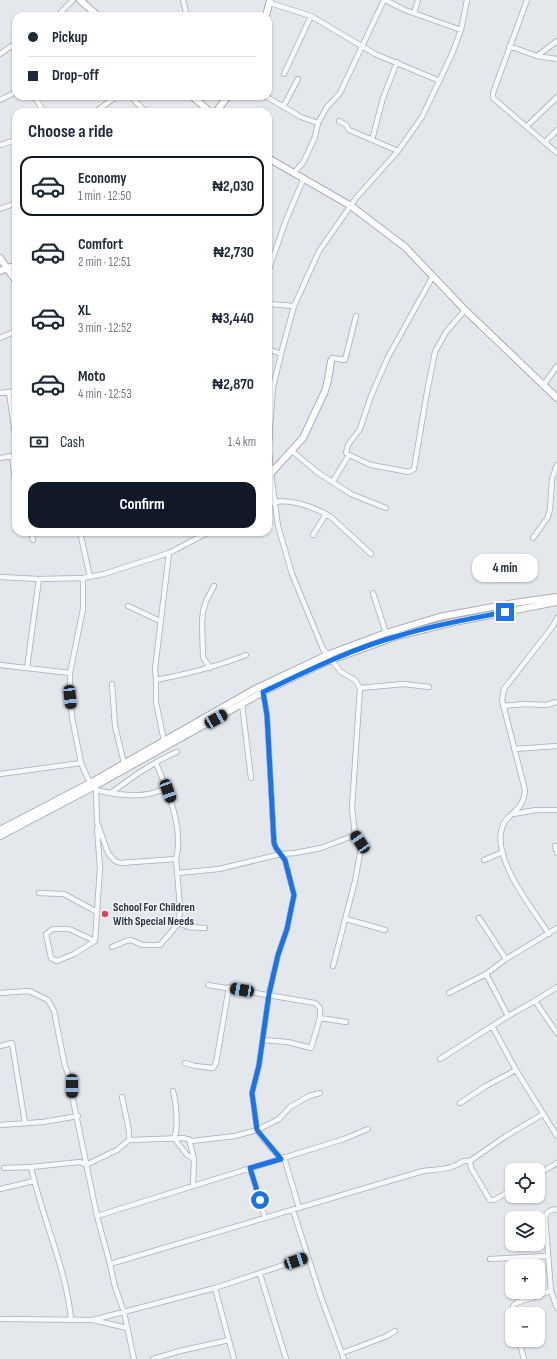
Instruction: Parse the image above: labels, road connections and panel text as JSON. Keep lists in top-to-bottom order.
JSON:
{
  "places": ["School For Children With Special Needs"],
  "page": {
    "banner": ["Pickup", "Drop-off"],
    "heading": "Choose a ride",
    "list": [
      {
        "name": "Economy",
        "note": "1 min · 12:50",
        "value": "₦2,030"
      },
      {
        "name": "Comfort",
        "note": "2 min · 12:51",
        "value": "₦2,730"
      },
      {
        "name": "XL",
        "note": "3 min · 12:52",
        "value": "₦3,440"
      },
      {
        "name": "Moto",
        "note": "4 min · 12:53",
        "value": "₦2,870"
      }
    ],
    "pay": ["Cash", "1.4 km"],
    "buttons": "Confirm",
    "bubble": "4 min",
    "map_buttons": ["+", "−"]
  }
}
